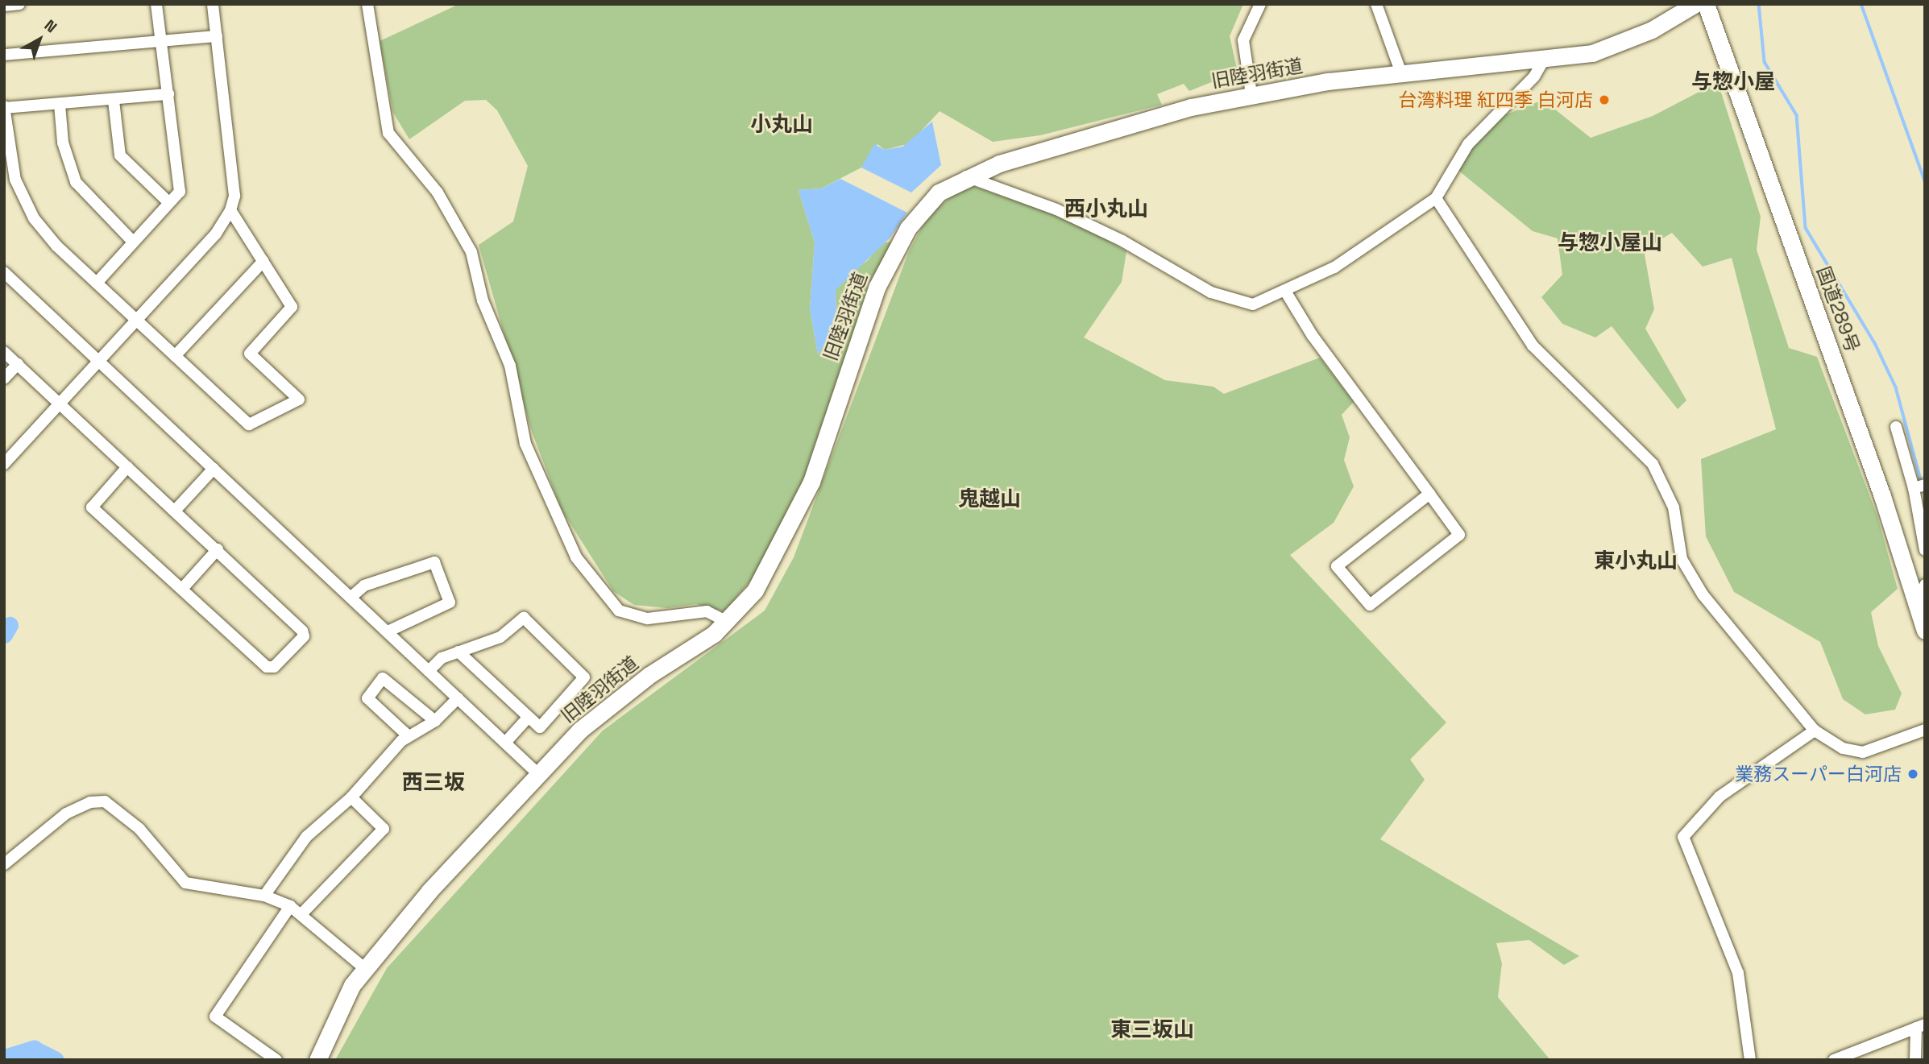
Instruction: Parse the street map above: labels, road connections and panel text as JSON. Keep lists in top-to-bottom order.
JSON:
{
  "streets": {
    "highway": ["旧陸羽街道", "国道289号"]
  },
  "districts": [
    "与惣小屋",
    "小丸山",
    "西小丸山",
    "与惣小屋山",
    "鬼越山",
    "東小丸山",
    "西三坂",
    "東三坂山"
  ],
  "places": ["台湾料理 紅四季 白河店", "業務スーパー白河店"],
  "north": "top right"
}
